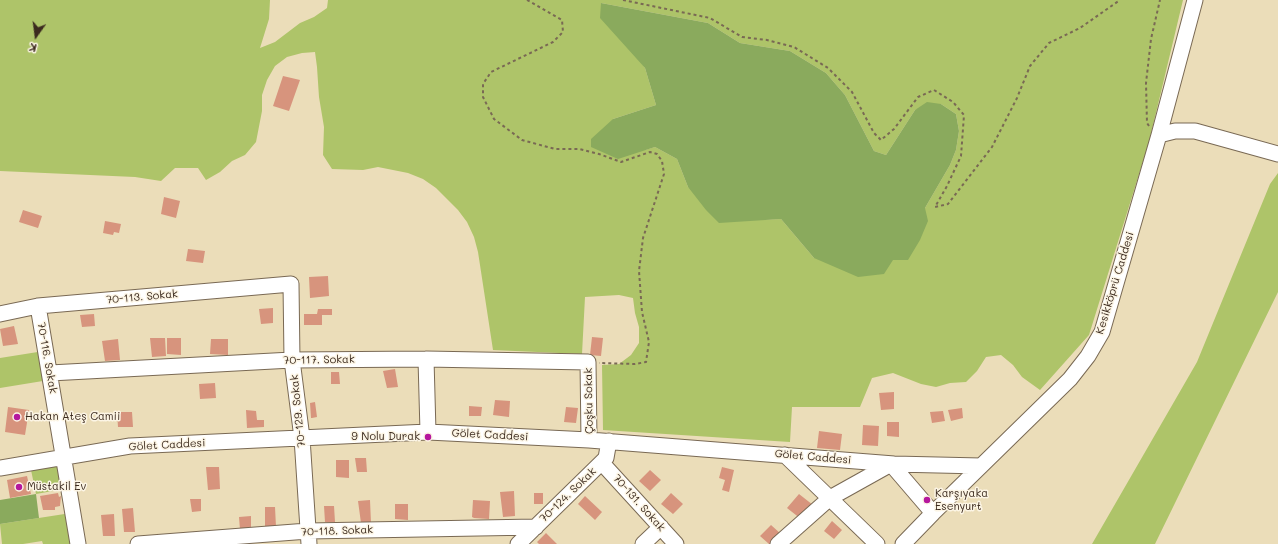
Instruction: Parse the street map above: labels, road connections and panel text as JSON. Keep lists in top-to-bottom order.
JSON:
{
  "streets": {
    "street": [
      "Kesikköprü Caddesi",
      "70-113. Sokak",
      "70-116. Sokak",
      "70-117. Sokak",
      "Çoşku Sokak",
      "70-129. Sokak",
      "Gölet Caddesi",
      "70-124. Sokak",
      "70-131. Sokak",
      "70-118. Sokak"
    ]
  },
  "crossings": [
    ["Kesikköprü Caddesi", "Gölet Caddesi"],
    ["70-113. Sokak", "70-116. Sokak"],
    ["70-113. Sokak", "70-129. Sokak"],
    ["70-116. Sokak", "70-117. Sokak"],
    ["70-116. Sokak", "Gölet Caddesi"],
    ["70-117. Sokak", "Çoşku Sokak"],
    ["70-117. Sokak", "70-129. Sokak"],
    ["Çoşku Sokak", "Gölet Caddesi"],
    ["70-129. Sokak", "Gölet Caddesi"],
    ["70-129. Sokak", "70-118. Sokak"],
    ["Gölet Caddesi", "70-124. Sokak"],
    ["70-124. Sokak", "70-131. Sokak"],
    ["70-124. Sokak", "70-118. Sokak"]
  ],
  "places": [
    "Hakan Ateş Camii",
    "9 Nolu Durak",
    "Müstakil Ev",
    "Karşıyaka Esenyurt"
  ],
  "north": "bottom"
}
